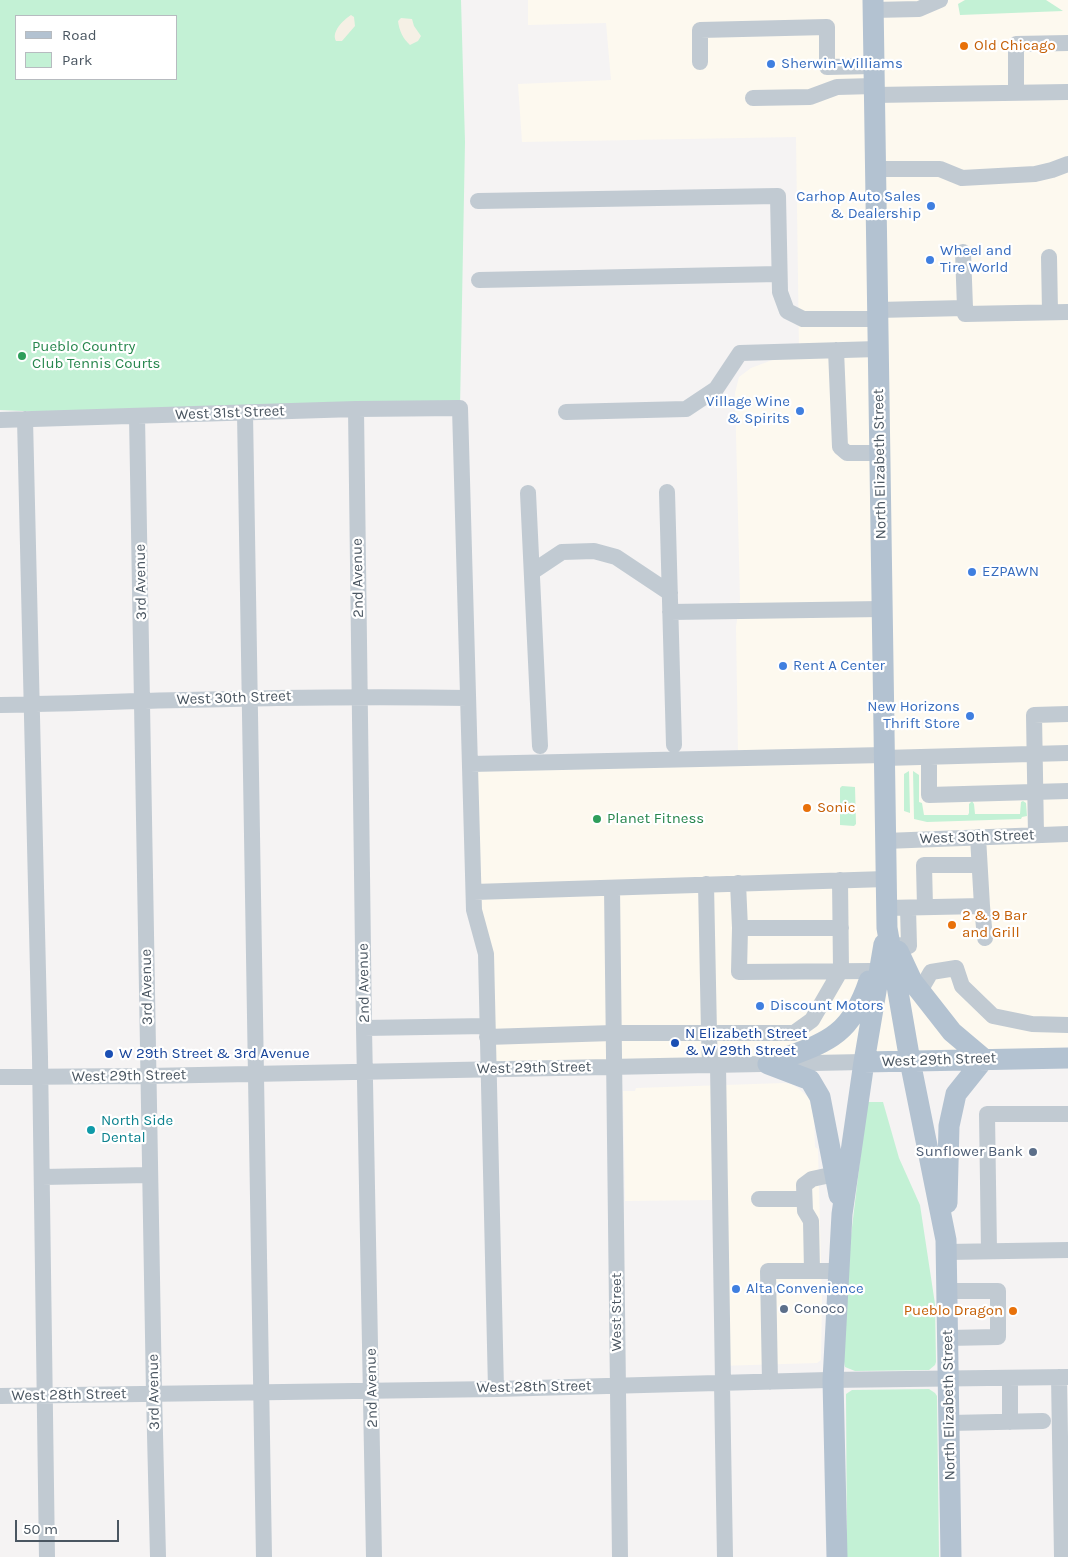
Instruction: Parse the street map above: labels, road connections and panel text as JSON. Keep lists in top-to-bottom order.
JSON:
{
  "streets": {
    "main road": ["North Elizabeth Street", "West 29th Street"],
    "street": [
      "West 31st Street",
      "2nd Avenue",
      "3rd Avenue",
      "West 30th Street",
      "West Street",
      "West 28th Street"
    ]
  },
  "crossings": [
    ["West 31st Street", "2nd Avenue"],
    ["West 31st Street", "3rd Avenue"],
    ["West 31st Street", "West 30th Street"],
    ["North Elizabeth Street", "West 30th Street"],
    ["North Elizabeth Street", "West 29th Street"],
    ["North Elizabeth Street", "West 28th Street"],
    ["2nd Avenue", "West 30th Street"],
    ["2nd Avenue", "West 29th Street"],
    ["2nd Avenue", "West 28th Street"],
    ["3rd Avenue", "West 30th Street"],
    ["3rd Avenue", "West 29th Street"],
    ["3rd Avenue", "West 28th Street"],
    ["West 29th Street", "West Street"],
    ["West Street", "West 28th Street"]
  ],
  "places": [
    "Old Chicago",
    "Sherwin-Williams",
    "Carhop Auto Sales & Dealership",
    "Wheel and Tire World",
    "Pueblo Country Club Tennis Courts",
    "Village Wine & Spirits",
    "EZPAWN",
    "Rent A Center",
    "New Horizons Thrift Store",
    "Sonic",
    "Planet Fitness",
    "2 & 9 Bar and Grill",
    "Discount Motors",
    "N Elizabeth Street & W 29th Street",
    "W 29th Street & 3rd Avenue",
    "North Side Dental",
    "Sunflower Bank",
    "Alta Convenience",
    "Conoco",
    "Pueblo Dragon"
  ],
  "legend": ["Road", "Park"],
  "scale_bar": "50 m"
}
